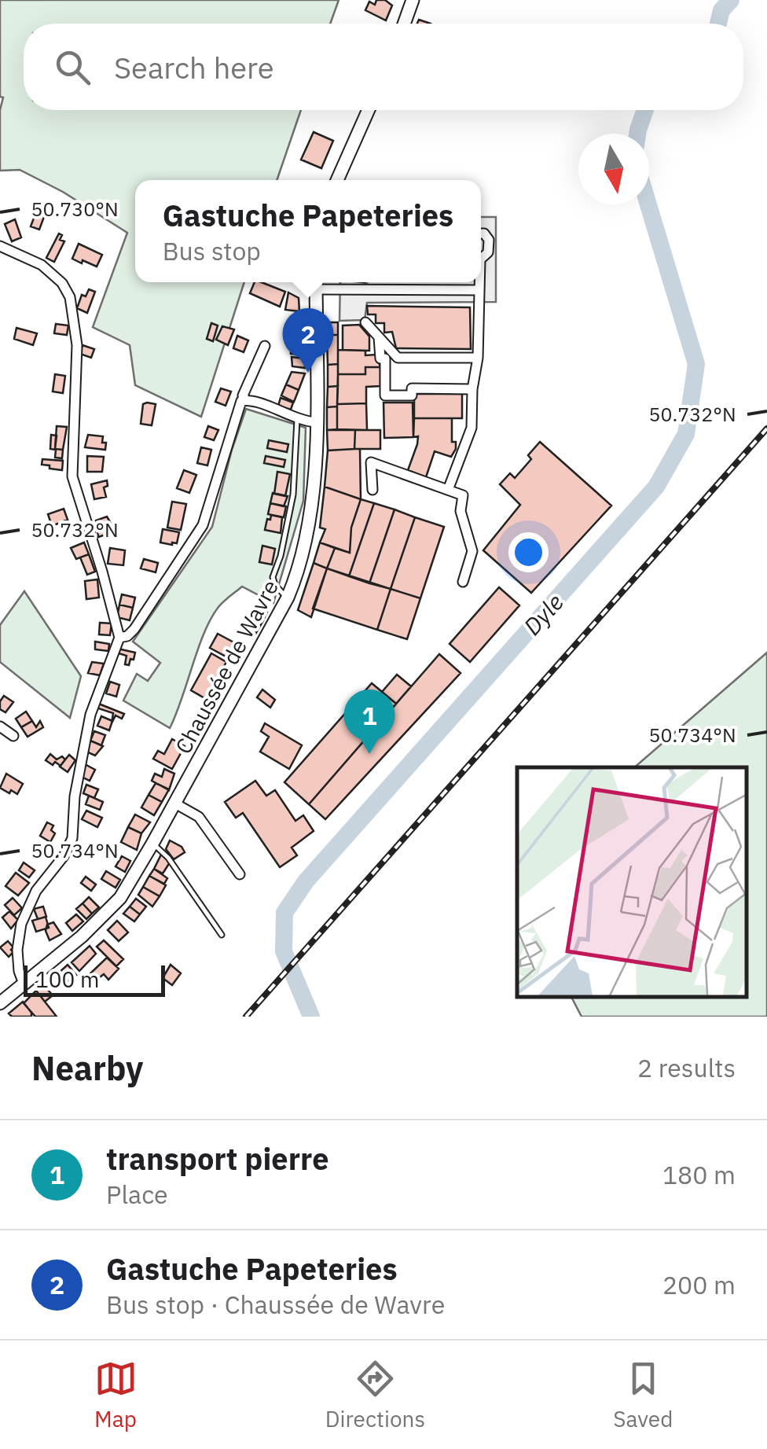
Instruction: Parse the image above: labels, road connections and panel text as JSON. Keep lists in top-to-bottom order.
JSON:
{
  "streets": {
    "main road": ["Chaussée de Wavre"]
  },
  "water": ["Dyle"],
  "scale_bar": "100 m",
  "north": "bottom",
  "page": {
    "search": "Search here",
    "popup": ["Gastuche Papeteries", "Bus stop"],
    "pins": ["2", "1"],
    "scale": "100 m",
    "heading": ["Nearby", "2 results"],
    "list": [
      {
        "mark": "1",
        "name": "transport pierre",
        "note": "Place",
        "value": "180 m"
      },
      {
        "mark": "2",
        "name": "Gastuche Papeteries",
        "note": "Bus stop · Chaussée de Wavre",
        "value": "200 m"
      }
    ],
    "nav": ["Map", "Directions", "Saved"]
  },
  "coordinates": ["50.730°N", "50.732°N", "50.734°N"]
}
